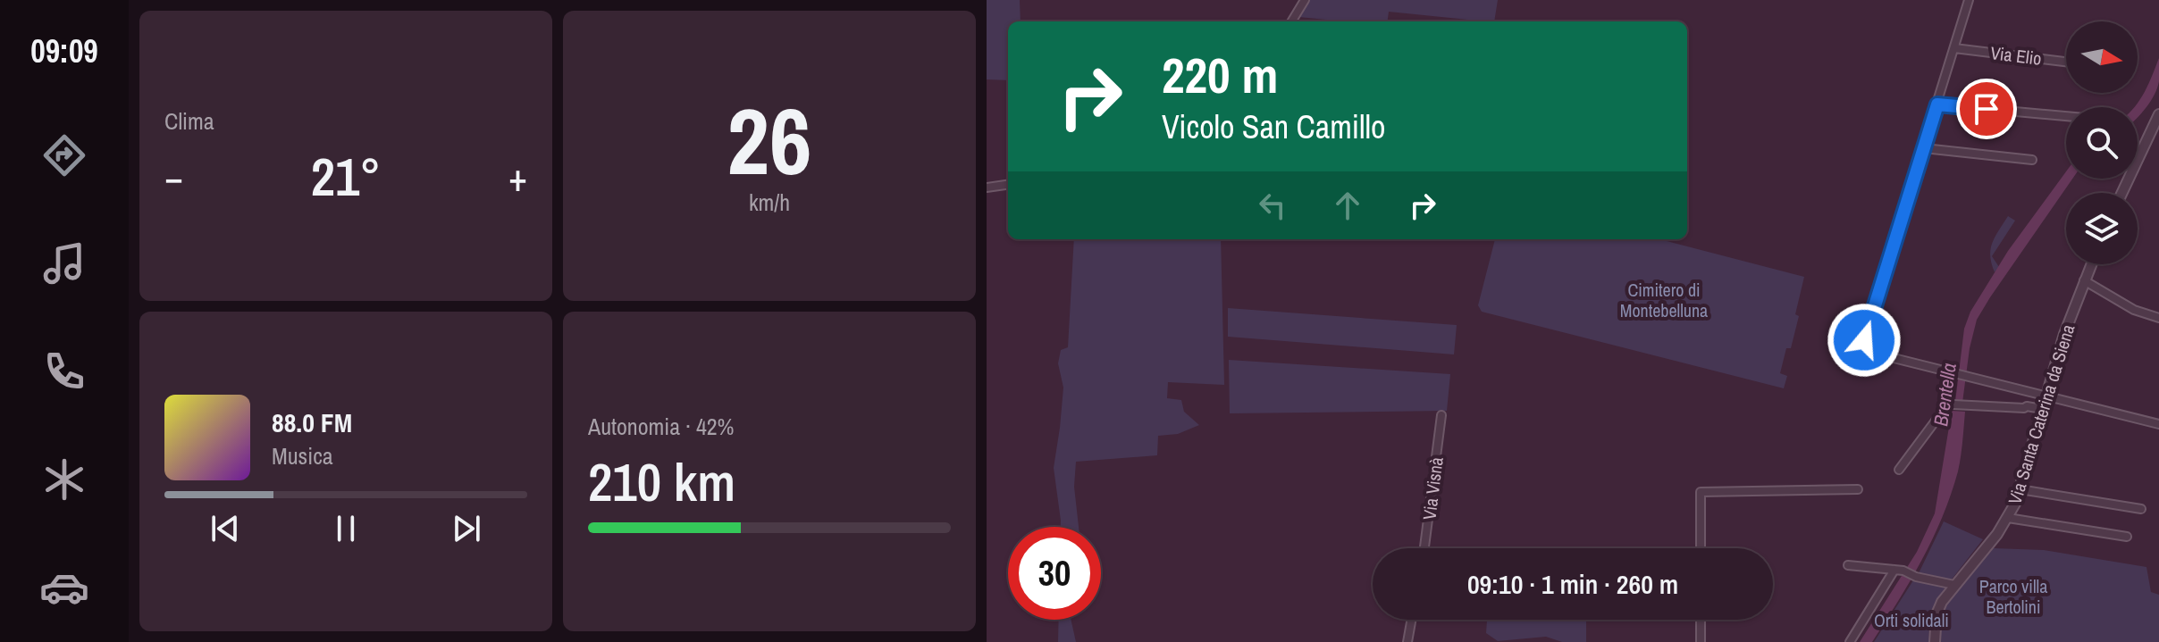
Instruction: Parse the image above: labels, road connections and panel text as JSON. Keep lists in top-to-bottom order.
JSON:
{
  "streets": {
    "street": ["Via Elio", "Via Santa Caterina da Siena", "Via Visnà"]
  },
  "water": ["Brentella"],
  "parks": ["Cimitero di Montebelluna", "Parco villa Bertolini", "Orti solidali"],
  "north": "right",
  "page": {
    "tabs": "09:09",
    "tile": [
      "Clima",
      ["26", "km/h"],
      ["Autonomia · 42%", "210 km"]
    ],
    "turn": ["220 m", "Vicolo San Camillo"],
    "heat": ["−", "21°", "+"],
    "song": ["88.0 FM", "Musica"],
    "limit": "30",
    "trip": "09:10 · 1 min · 260 m"
  }
}
